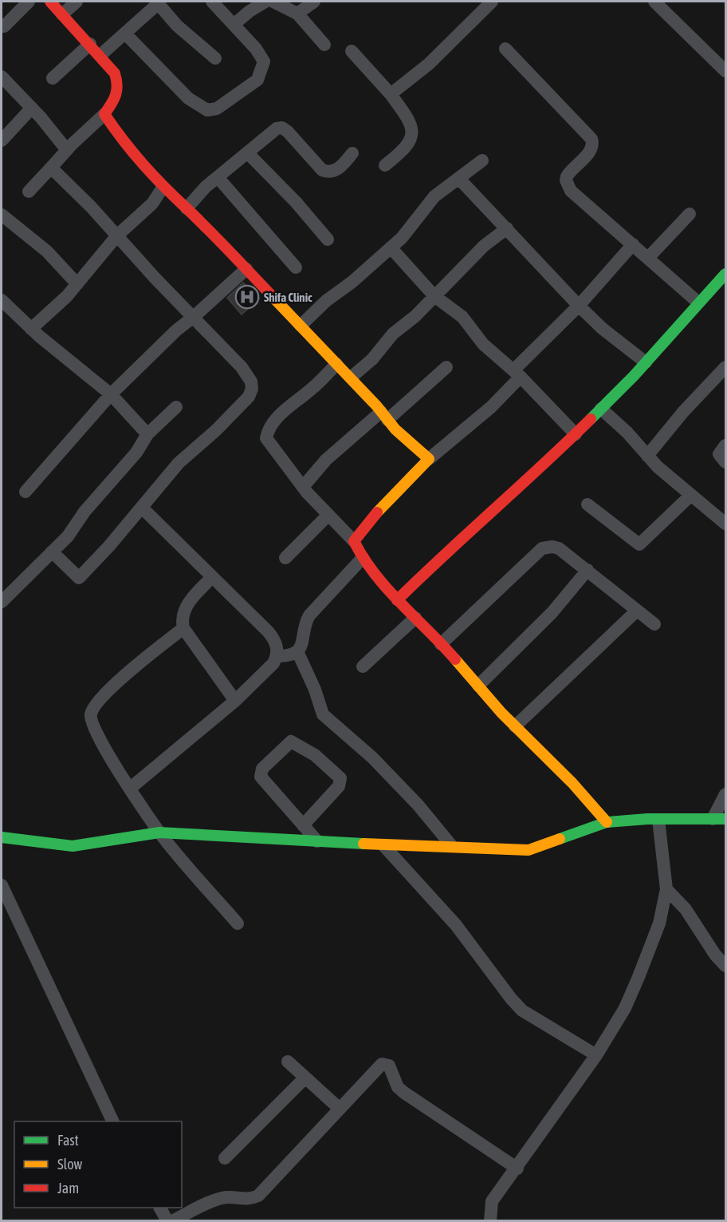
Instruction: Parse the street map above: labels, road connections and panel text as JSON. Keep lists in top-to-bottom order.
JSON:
{
  "places": {
    "hospital": ["Shifa Clinic"]
  },
  "legend": ["Fast", "Slow", "Jam"]
}
